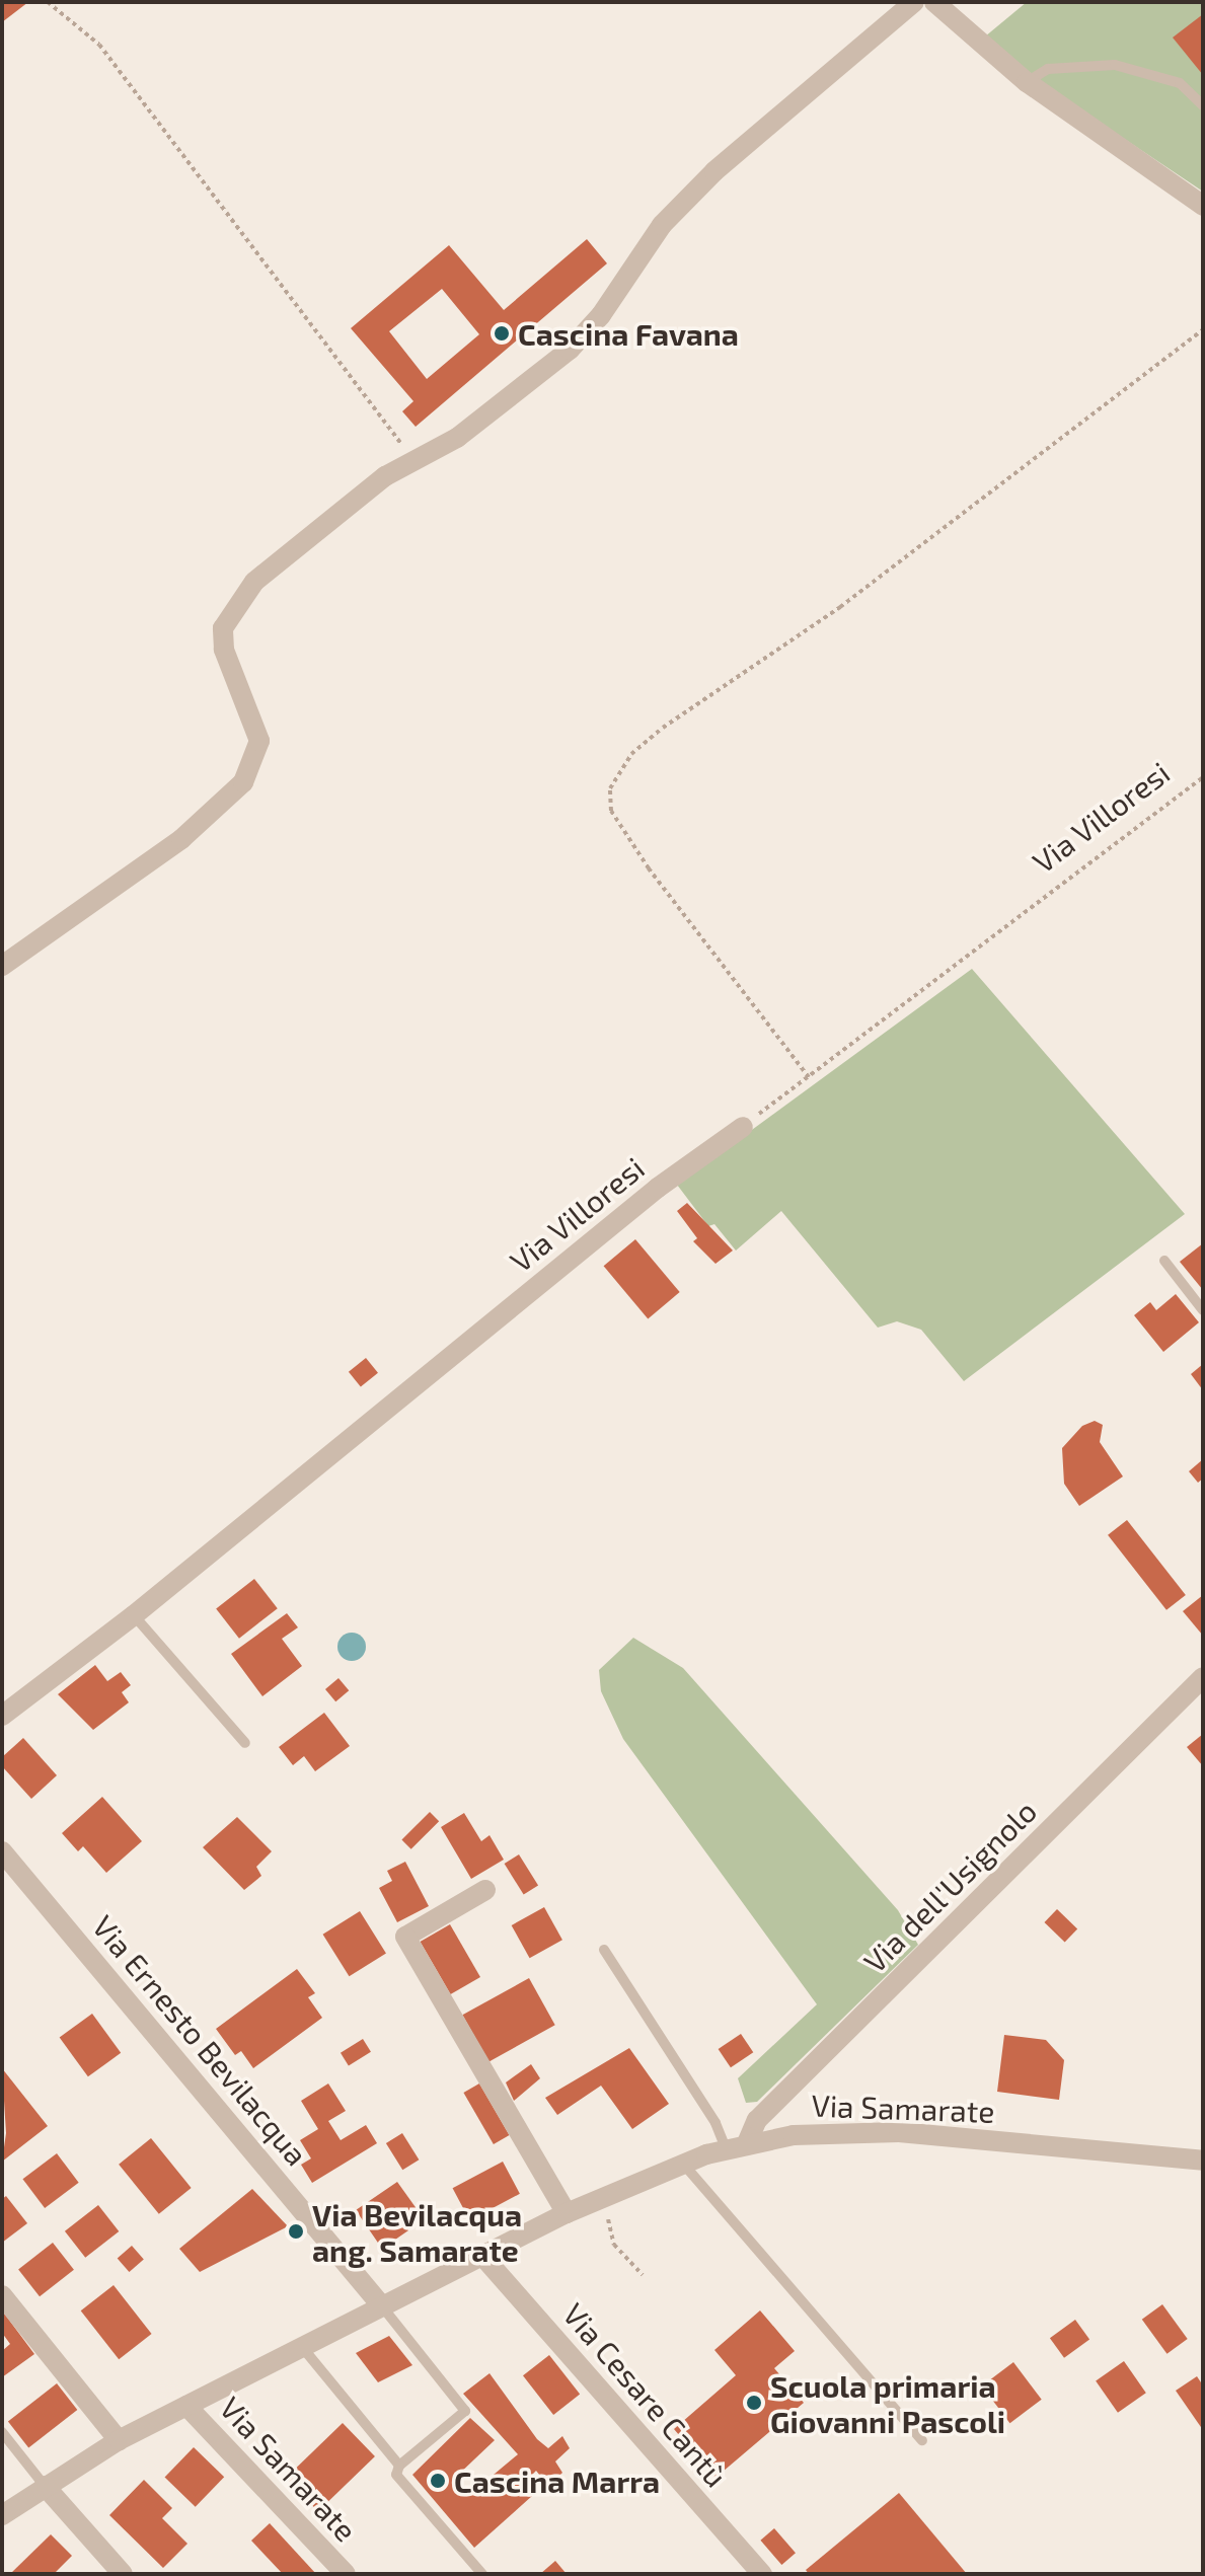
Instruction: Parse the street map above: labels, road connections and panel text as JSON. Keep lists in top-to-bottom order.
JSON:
{
  "streets": {
    "street": [
      "Via Villoresi",
      "Via dell'Usignolo",
      "Via Ernesto Bevilacqua",
      "Via Samarate",
      "Via Cesare Cantù"
    ]
  },
  "crossings": [
    ["Via dell'Usignolo", "Via Samarate"],
    ["Via Ernesto Bevilacqua", "Via Samarate"],
    ["Via Samarate", "Via Cesare Cantù"]
  ],
  "places": [
    "Cascina Favana",
    "Via Bevilacqua ang. Samarate",
    "Scuola primaria Giovanni Pascoli",
    "Cascina Marra"
  ]
}
